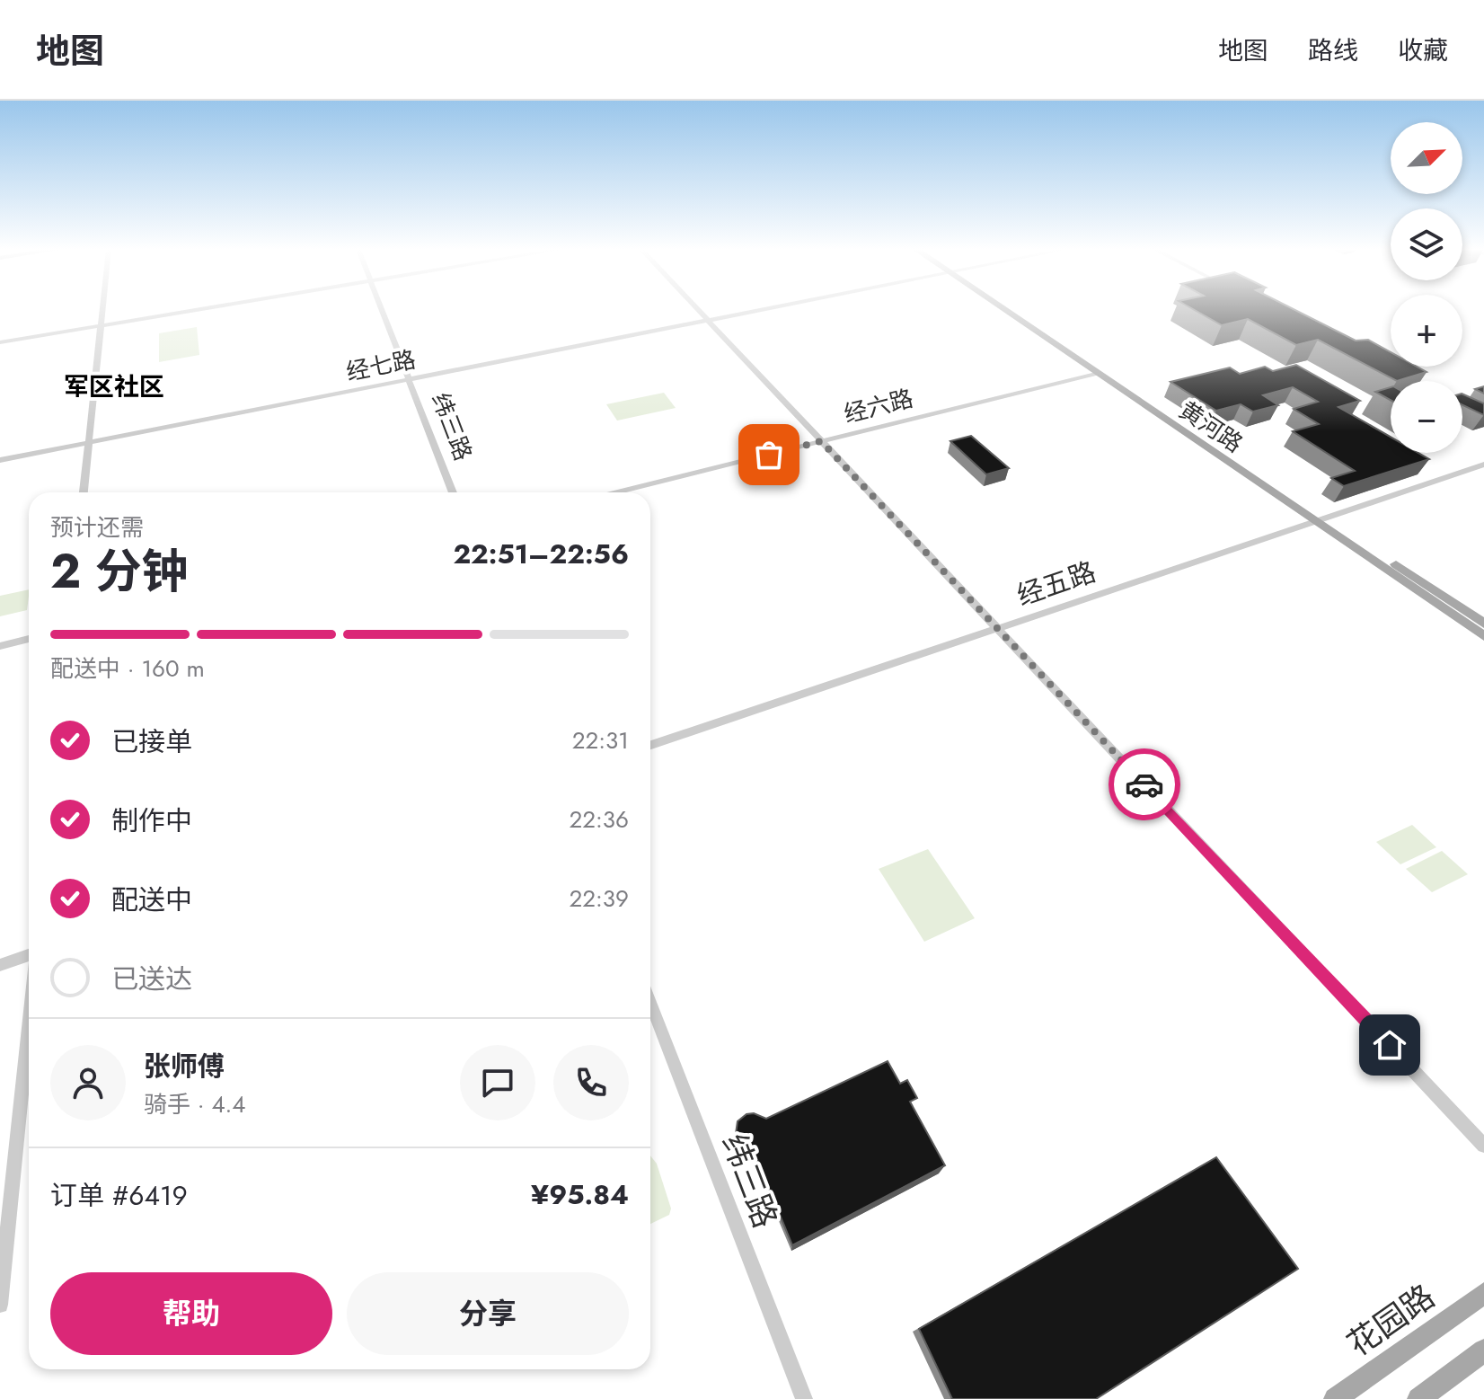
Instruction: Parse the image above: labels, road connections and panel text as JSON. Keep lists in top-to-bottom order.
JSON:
{
  "streets": {
    "main road": ["黄河路", "花园路"],
    "street": [
      "经七路",
      "经六路",
      "纬三路",
      "经五路"
    ]
  },
  "crossings": [
    ["经七路", "纬三路"],
    ["经六路", "黄河路"],
    ["黄河路", "经五路"]
  ],
  "districts": ["军区社区"],
  "north": "top right",
  "page": {
    "header": "地图",
    "nav": ["地图", "路线", "收藏"],
    "map_buttons": ["+", "−"],
    "heading": ["2 分钟", "预计还需", "22:51–22:56"],
    "panel": [
      "张师傅",
      "骑手 · 4.4",
      "订单 #6419",
      "¥95.84"
    ],
    "bar": "配送中 · 160 m",
    "list": [
      ["已接单", "22:31"],
      ["制作中", "22:36"],
      ["配送中", "22:39"],
      "已送达"
    ],
    "buttons": ["帮助", "分享"]
  }
}
